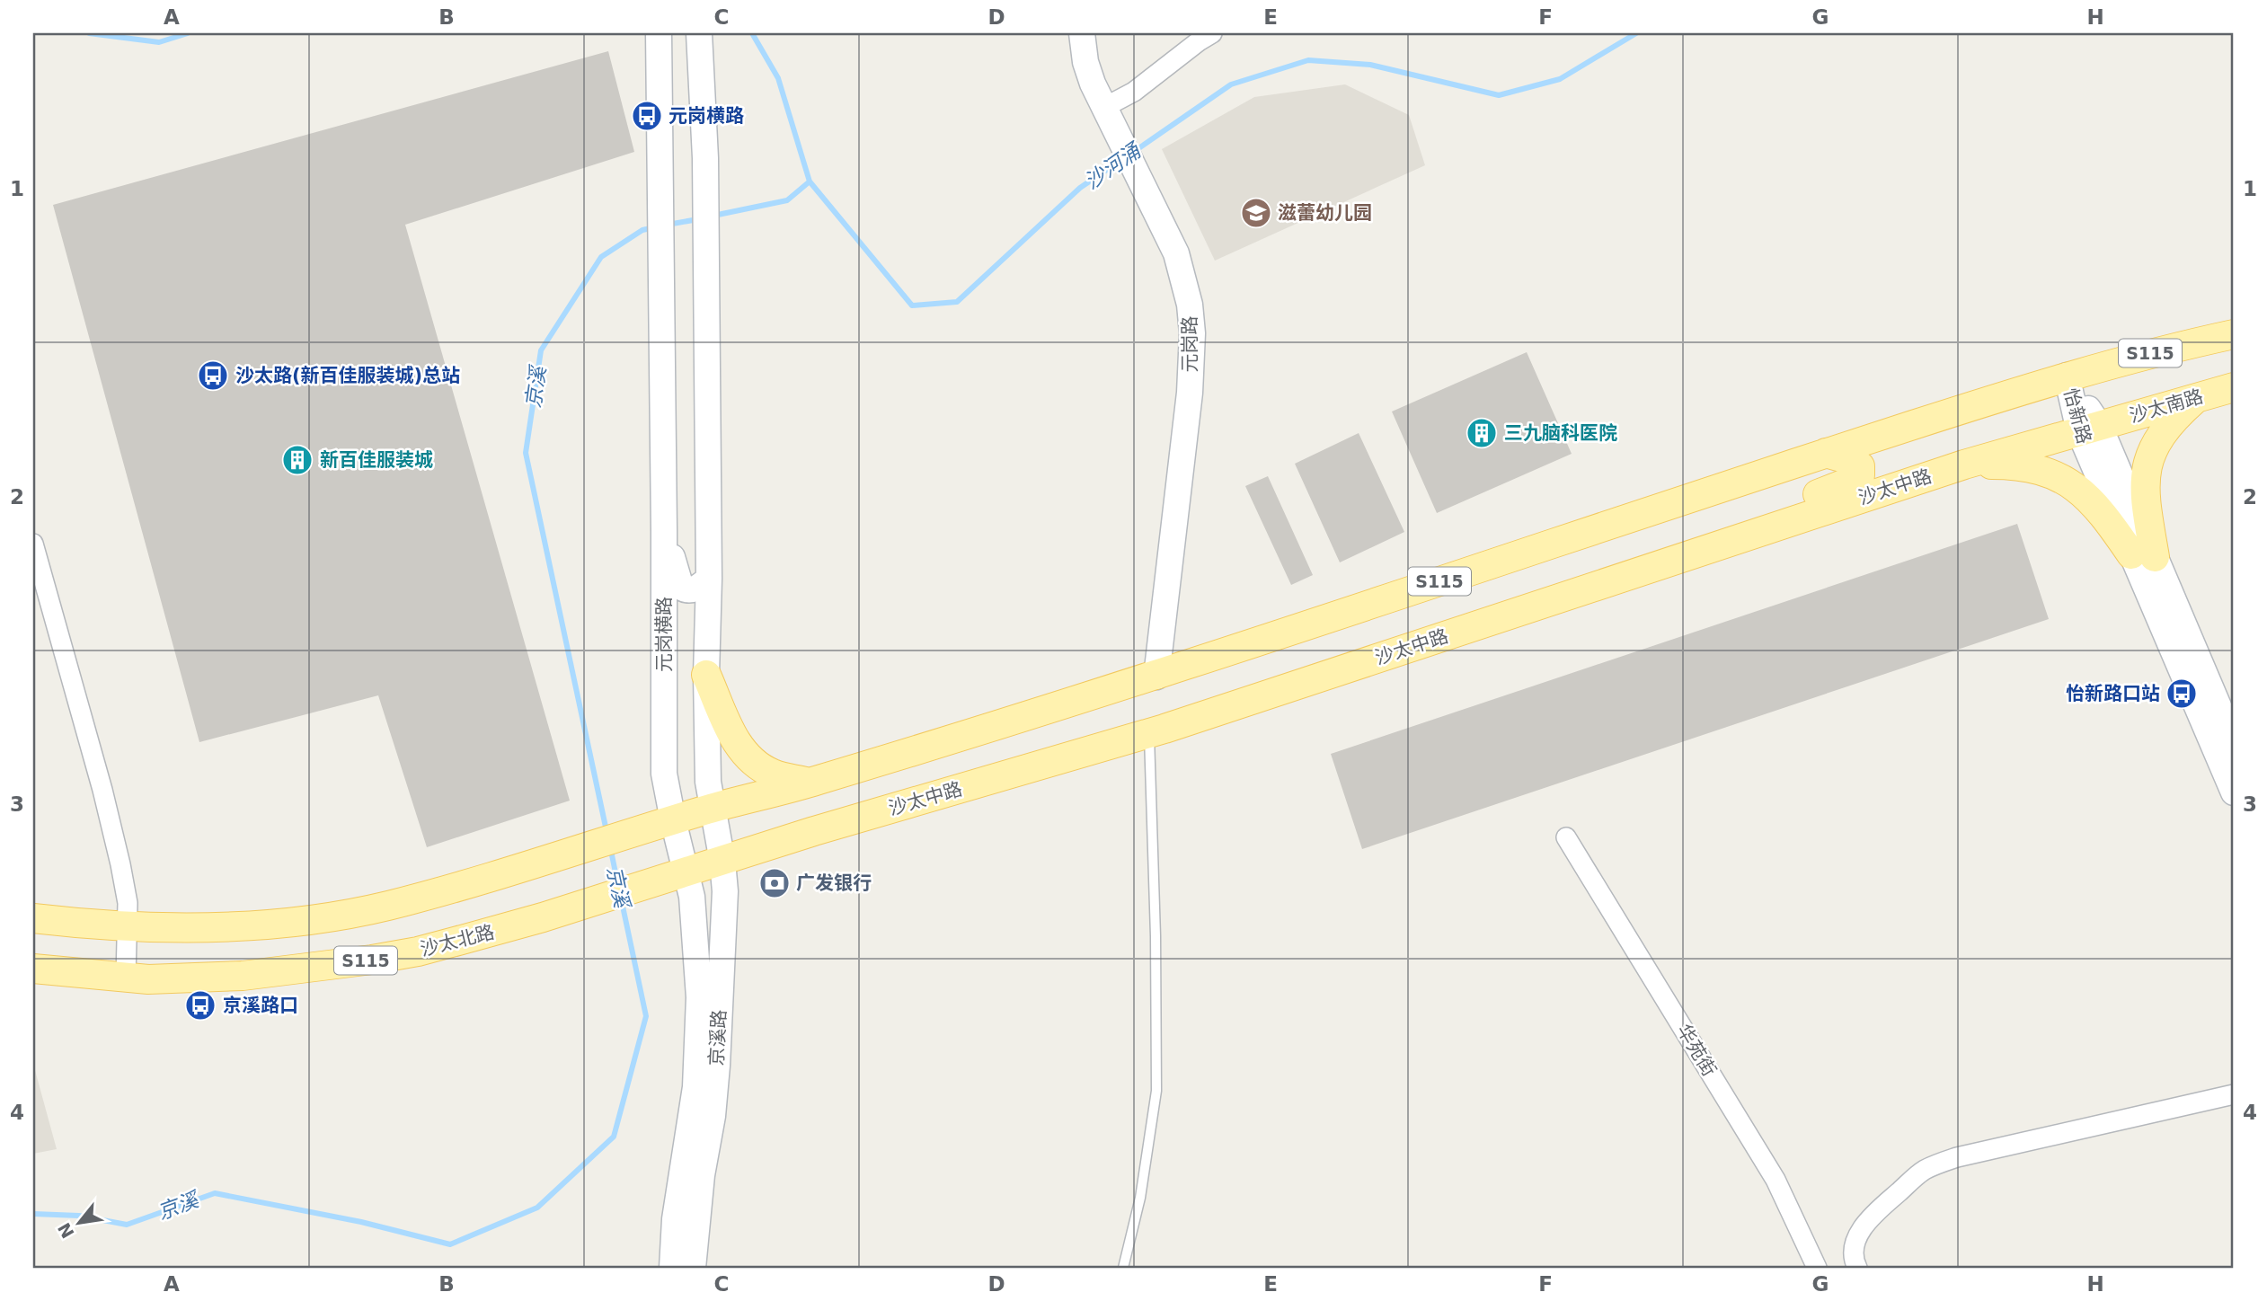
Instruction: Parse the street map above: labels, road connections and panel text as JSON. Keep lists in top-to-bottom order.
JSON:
{
  "streets": {
    "main road": [
      "元岗路",
      "S115",
      "沙太南路",
      "怡新路",
      "沙太中路",
      "元岗横路",
      "沙太北路",
      "京溪路"
    ],
    "street": ["华苑街"]
  },
  "crossings": [
    ["元岗路", "S115"],
    ["S115", "怡新路"],
    ["S115", "元岗横路"],
    ["S115", "京溪路"],
    ["沙太南路", "怡新路"],
    ["沙太南路", "沙太中路"],
    ["怡新路", "沙太中路"],
    ["沙太中路", "沙太北路"],
    ["沙太中路", "京溪路"],
    ["元岗横路", "京溪路"],
    ["沙太北路", "京溪路"]
  ],
  "water": ["沙河涌", "京溪"],
  "places": {
    "bus stop": [
      "元岗横路",
      "沙太路(新百佳服装城)总站",
      "怡新路口站",
      "京溪路口"
    ],
    "school or university": ["滋蕾幼儿园"],
    "building": ["三九脑科医院", "新百佳服装城"],
    "bank": ["广发银行"]
  },
  "north": "bottom left",
  "grid": {
    "columns": [
      "A",
      "B",
      "C",
      "D",
      "E",
      "F",
      "G",
      "H"
    ],
    "rows": [
      "1",
      "2",
      "3",
      "4"
    ]
  }
}
